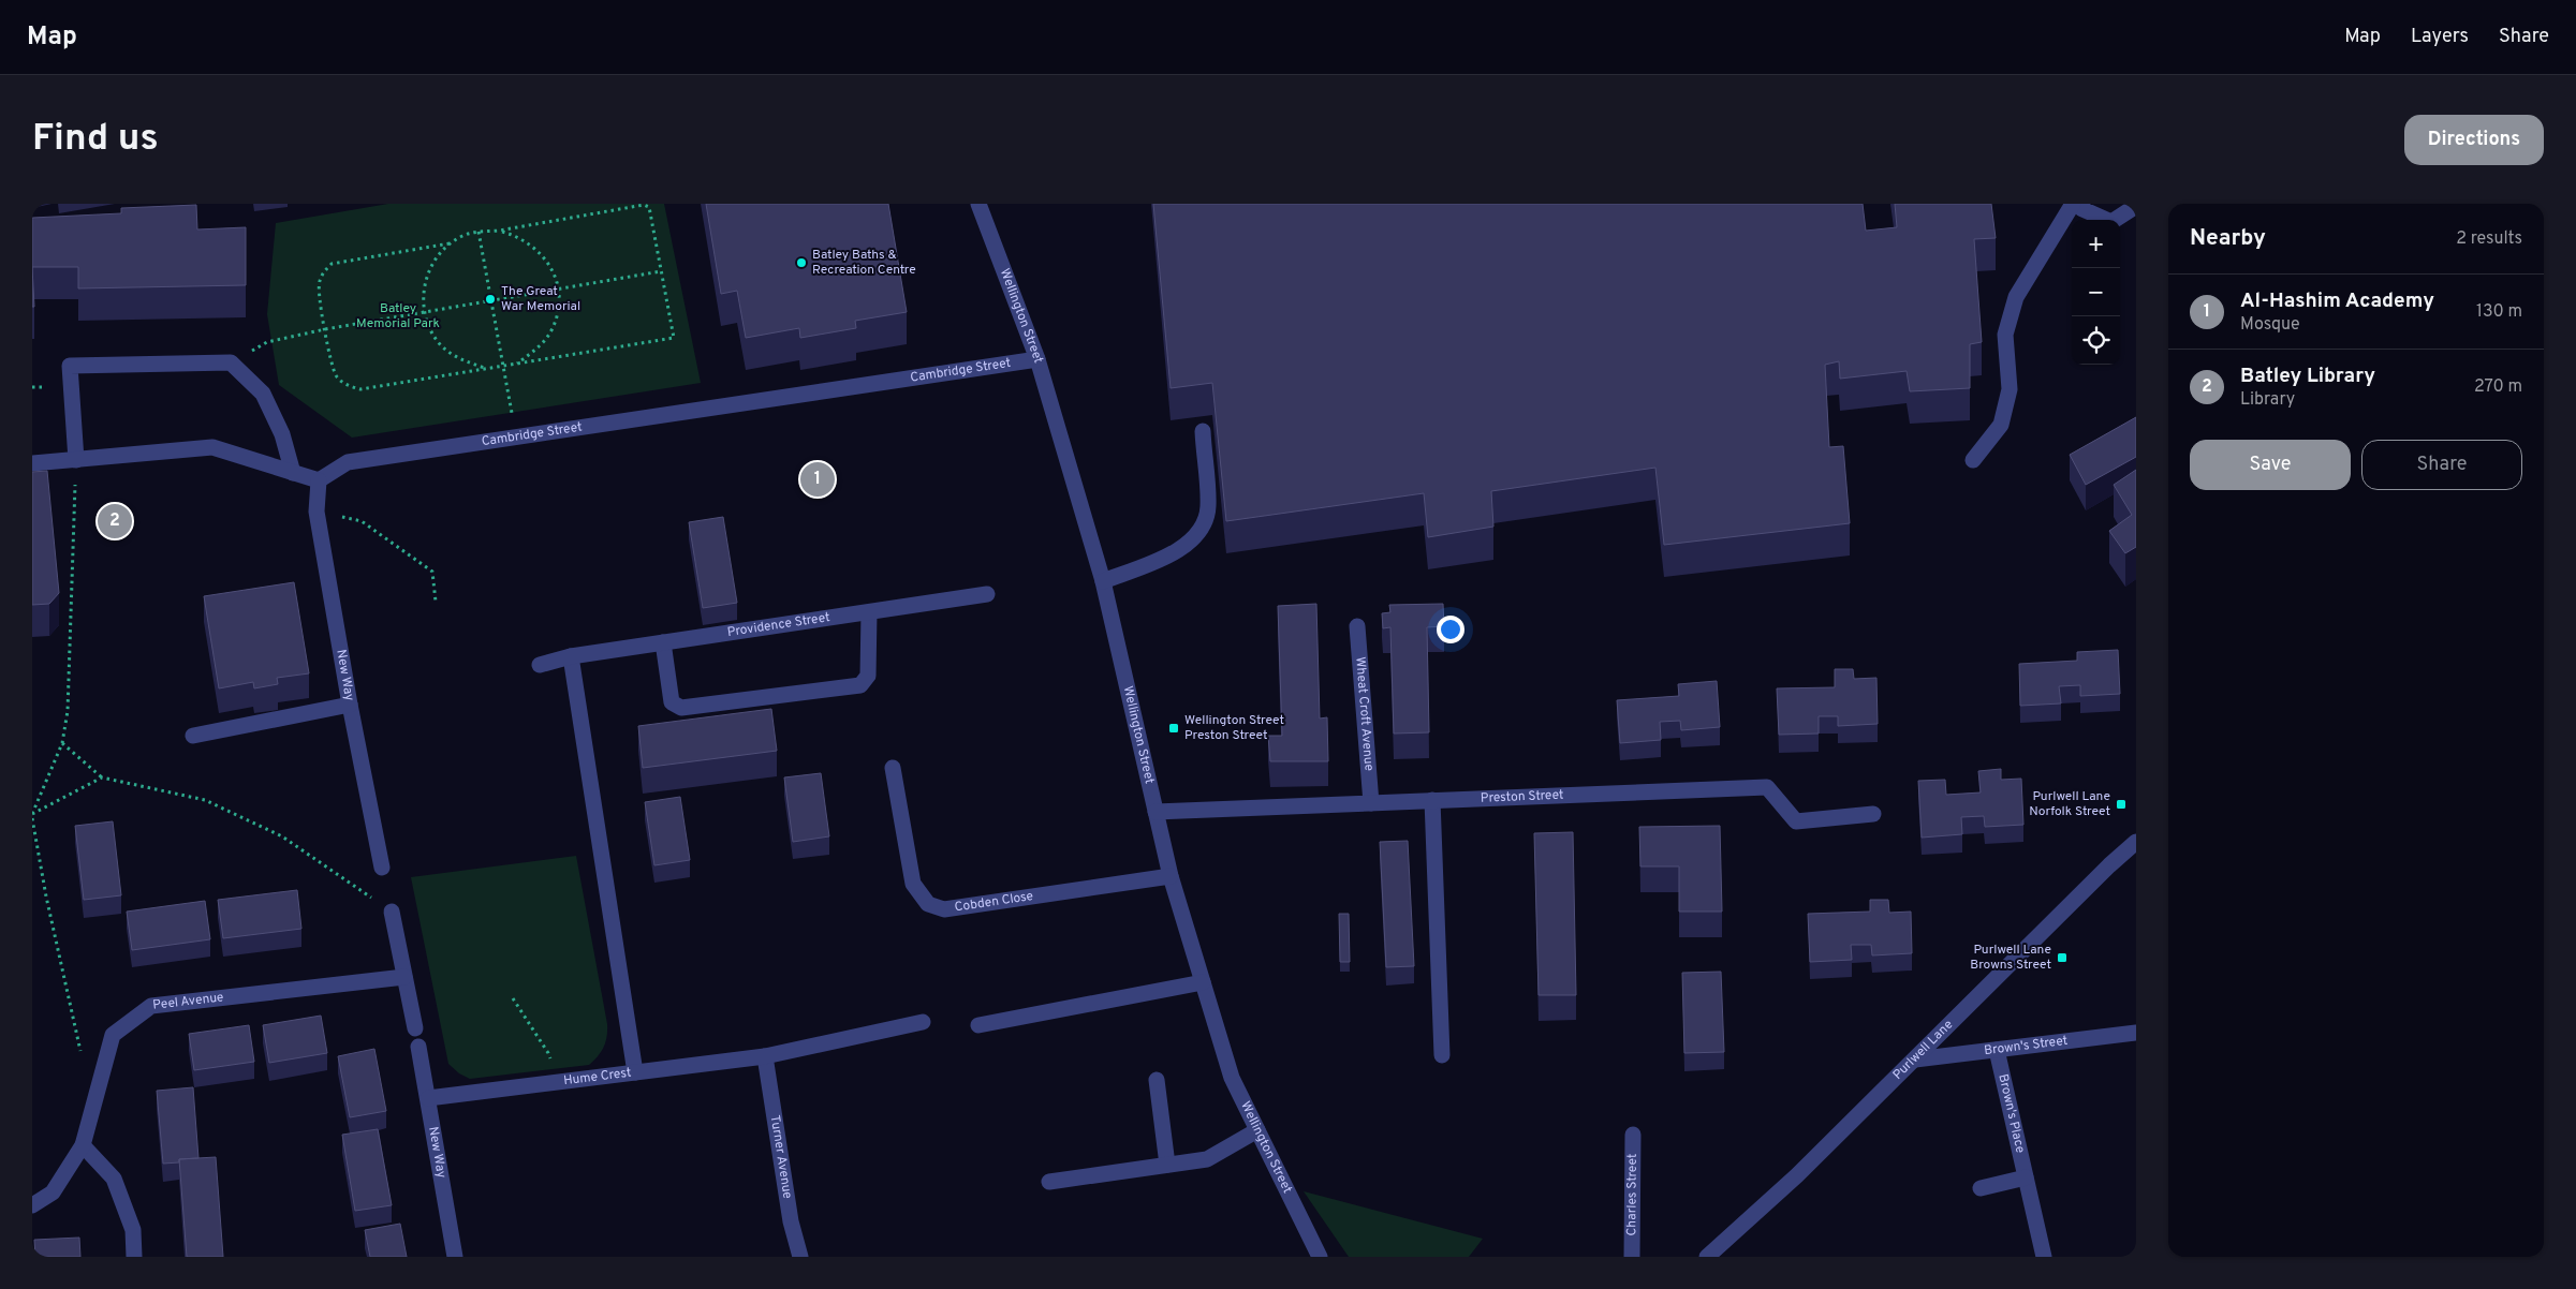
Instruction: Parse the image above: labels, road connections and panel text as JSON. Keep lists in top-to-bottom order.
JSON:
{
  "streets": {
    "street": [
      "Wellington Street",
      "Cambridge Street",
      "Providence Street",
      "New Way",
      "Wheat Croft Avenue",
      "Preston Street",
      "Cobden Close",
      "Peel Avenue",
      "Brown's Street",
      "Purlwell Lane",
      "Hume Crest",
      "Brown's Place",
      "Turner Avenue",
      "Charles Street"
    ]
  },
  "crossings": [
    ["Wellington Street", "Cambridge Street"],
    ["Wellington Street", "Preston Street"],
    ["Wellington Street", "Cobden Close"],
    ["Cambridge Street", "New Way"],
    ["New Way", "Hume Crest"],
    ["Wheat Croft Avenue", "Preston Street"],
    ["Brown's Street", "Purlwell Lane"],
    ["Brown's Street", "Brown's Place"],
    ["Hume Crest", "Turner Avenue"]
  ],
  "parks": ["Batley Memorial Park"],
  "places": {
    "other": ["Batley Baths & Recreation Centre", "The Great War Memorial"],
    "transit": ["Wellington Street Preston Street", "Purlwell Lane Norfolk Street", "Purlwell Lane Browns Street"]
  },
  "page": {
    "header": "Map",
    "nav": ["Map", "Layers", "Share"],
    "buttons": [
      "Directions",
      ["Save", "Share"]
    ],
    "title": "Find us",
    "heading": ["Nearby", "2 results"],
    "map_buttons": ["+", "−"],
    "list": [
      {
        "mark": "1",
        "name": "Al-Hashim Academy",
        "note": "Mosque",
        "value": "130 m"
      },
      {
        "mark": "2",
        "name": "Batley Library",
        "note": "Library",
        "value": "270 m"
      }
    ],
    "pins": ["1", "2"]
  }
}
